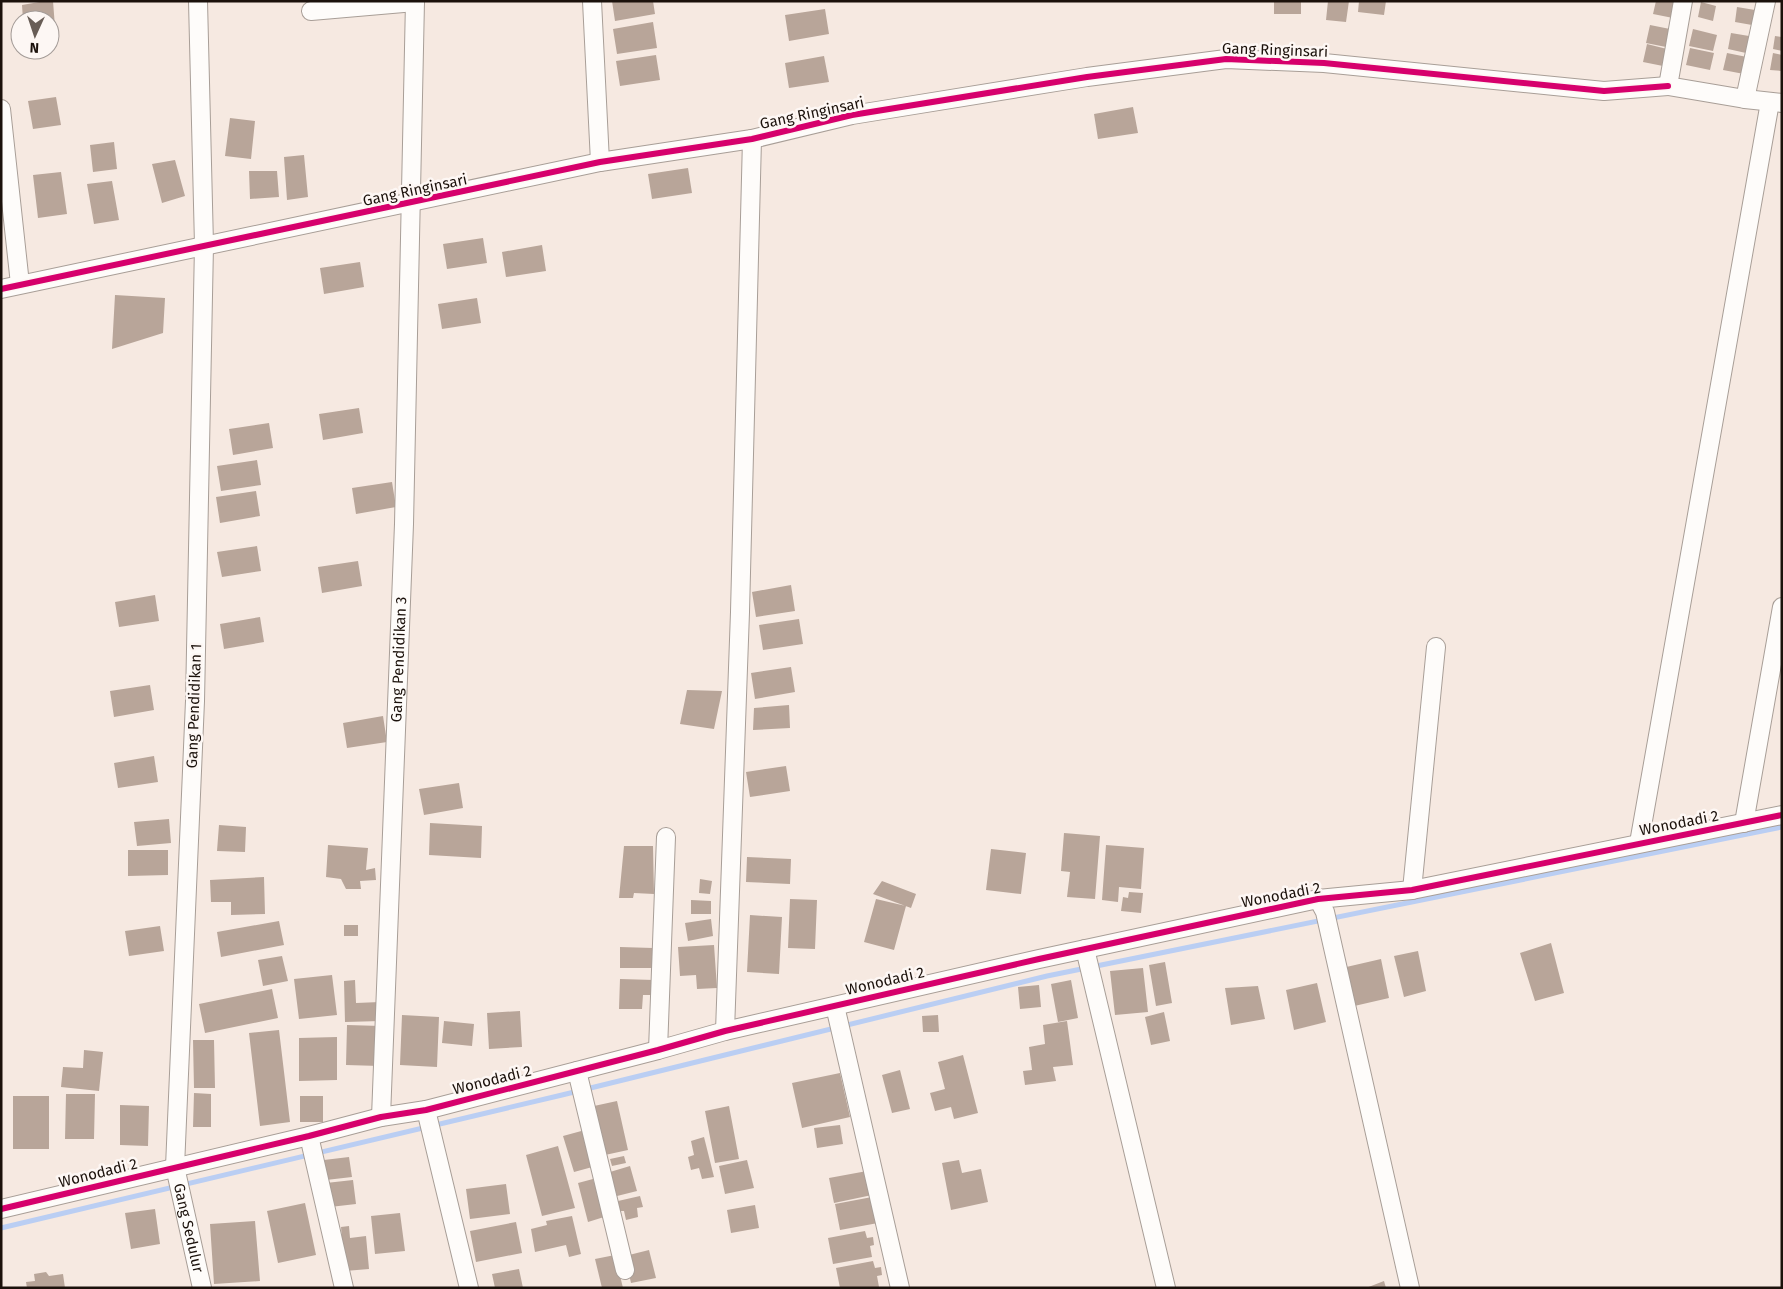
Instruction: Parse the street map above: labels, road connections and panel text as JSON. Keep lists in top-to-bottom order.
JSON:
{
  "streets": {
    "street": [
      "Gang Ringinsari",
      "Gang Pendidikan 3",
      "Gang Pendidikan 1",
      "Wonodadi 2",
      "Gang Sedulur"
    ]
  },
  "crossings": [
    ["Gang Ringinsari", "Gang Pendidikan 3"],
    ["Gang Ringinsari", "Gang Pendidikan 1"],
    ["Gang Pendidikan 3", "Wonodadi 2"],
    ["Gang Pendidikan 1", "Wonodadi 2"],
    ["Gang Pendidikan 1", "Gang Sedulur"],
    ["Wonodadi 2", "Gang Sedulur"]
  ],
  "north": "bottom"
}
